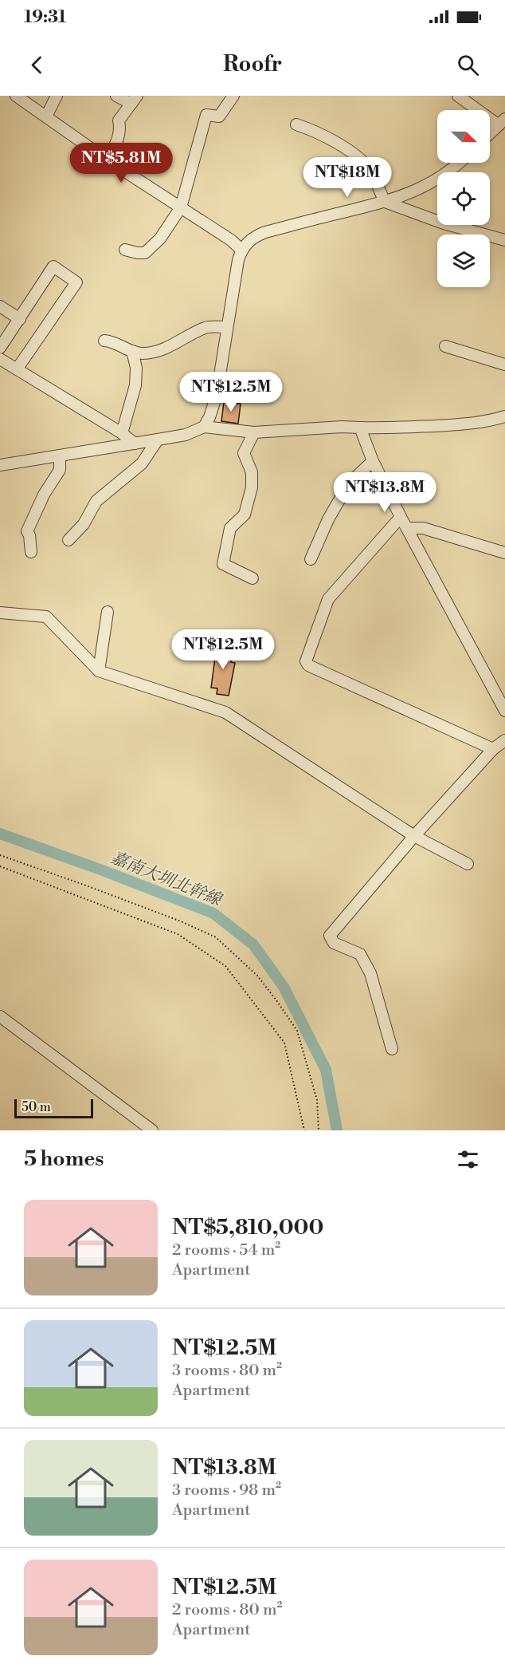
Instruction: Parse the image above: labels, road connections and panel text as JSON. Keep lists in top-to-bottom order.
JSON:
{
  "water": ["嘉南大圳北幹線"],
  "scale_bar": "50 m",
  "north": "right",
  "page": {
    "status": "19:31",
    "header": "Roofr",
    "price": [
      "NT$5.81M",
      "NT$18M",
      "NT$12.5M",
      "NT$13.8M",
      "NT$12.5M"
    ],
    "scale": "50 m",
    "heading": "5 homes",
    "list": [
      {
        "name": "NT$5,810,000",
        "note": "2 rooms · 54 m² · Apartment"
      },
      {
        "name": "NT$12.5M",
        "note": "3 rooms · 80 m² · Apartment"
      },
      {
        "name": "NT$13.8M",
        "note": "3 rooms · 98 m² · Apartment"
      },
      {
        "name": "NT$12.5M",
        "note": "2 rooms · 80 m² · Apartment"
      }
    ]
  }
}
